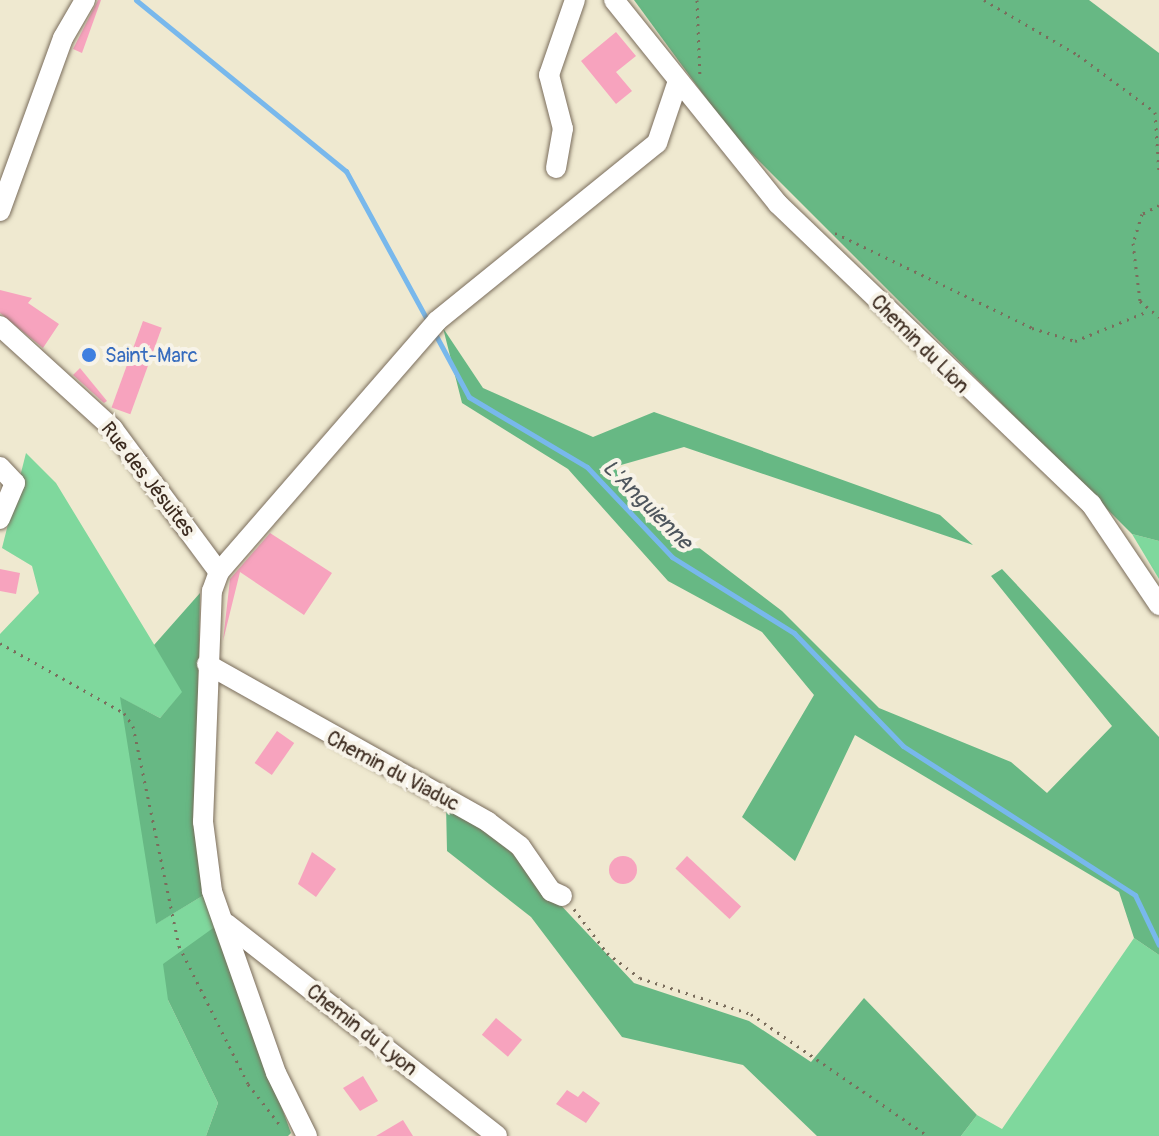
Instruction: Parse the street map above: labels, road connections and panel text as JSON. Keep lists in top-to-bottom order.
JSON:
{
  "streets": {
    "street": [
      "Chemin du Lion",
      "Rue des Jésuites",
      "Chemin du Viaduc",
      "Chemin du Lyon"
    ]
  },
  "water": ["L'Anguienne"],
  "places": ["Saint-Marc"]
}
